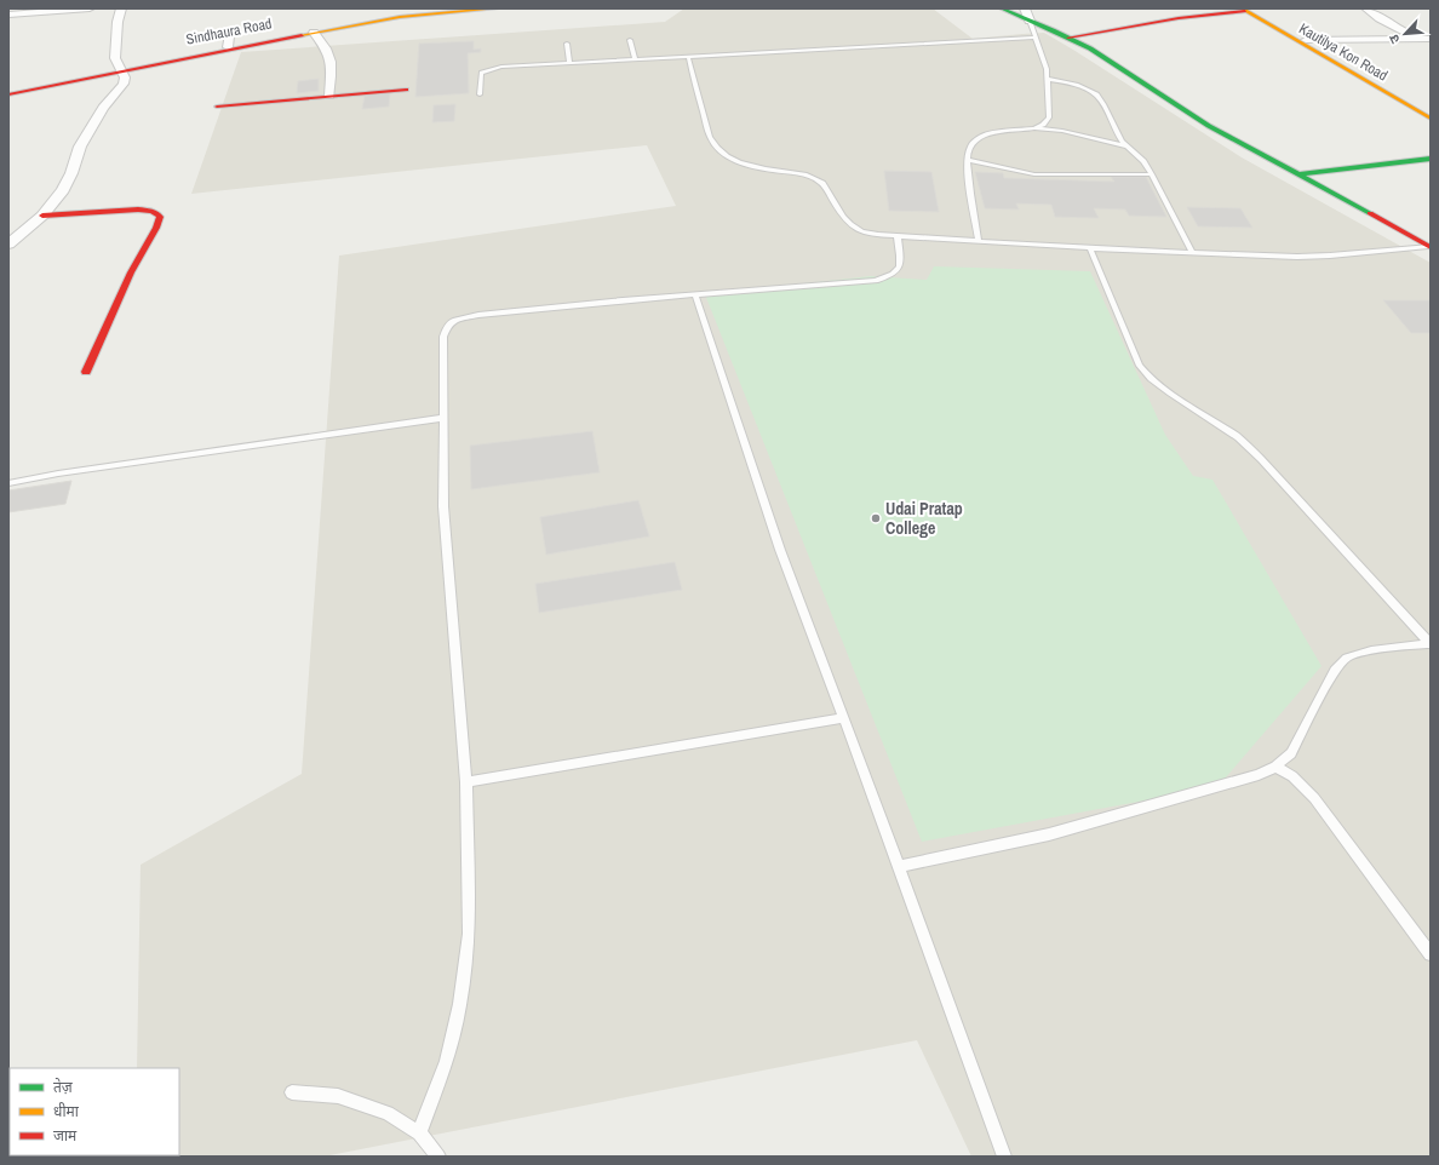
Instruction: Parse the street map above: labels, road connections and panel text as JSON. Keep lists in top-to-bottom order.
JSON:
{
  "streets": {
    "main road": ["Sindhaura Road", "Kautilya Kon Road"]
  },
  "places": ["Udai Pratap College"],
  "legend": ["तेज़", "धीमा", "जाम"],
  "north": "bottom left"
}
